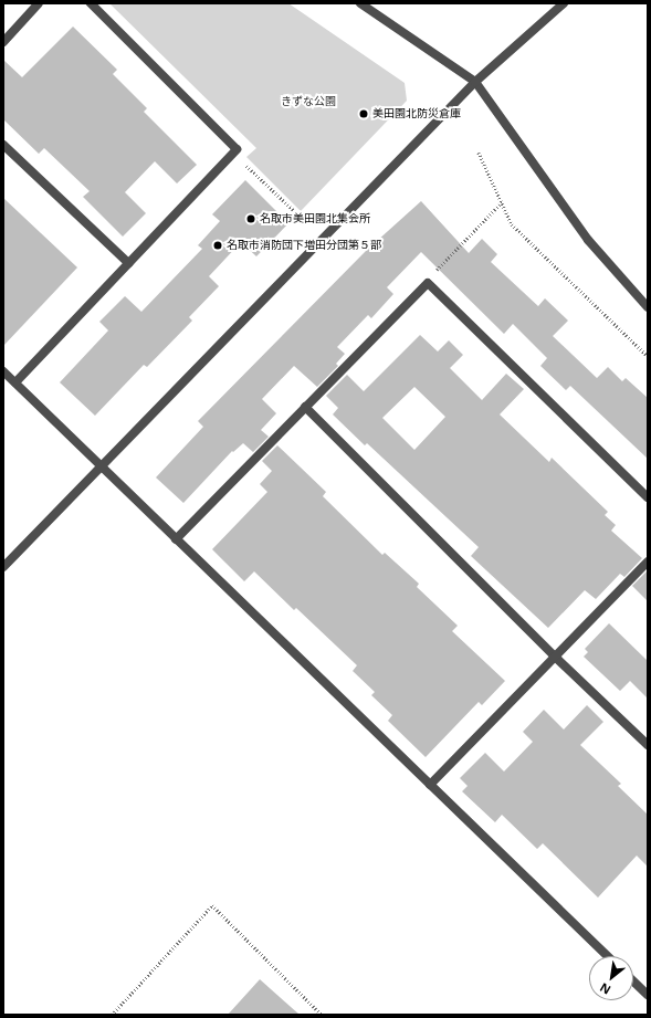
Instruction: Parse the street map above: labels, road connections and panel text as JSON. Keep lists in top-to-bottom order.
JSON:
{
  "parks": ["きずな公園"],
  "places": ["美田園北防災倉庫", "名取市美田園北集会所", "名取市消防団下増田分団第５部"],
  "north": "bottom left"
}
